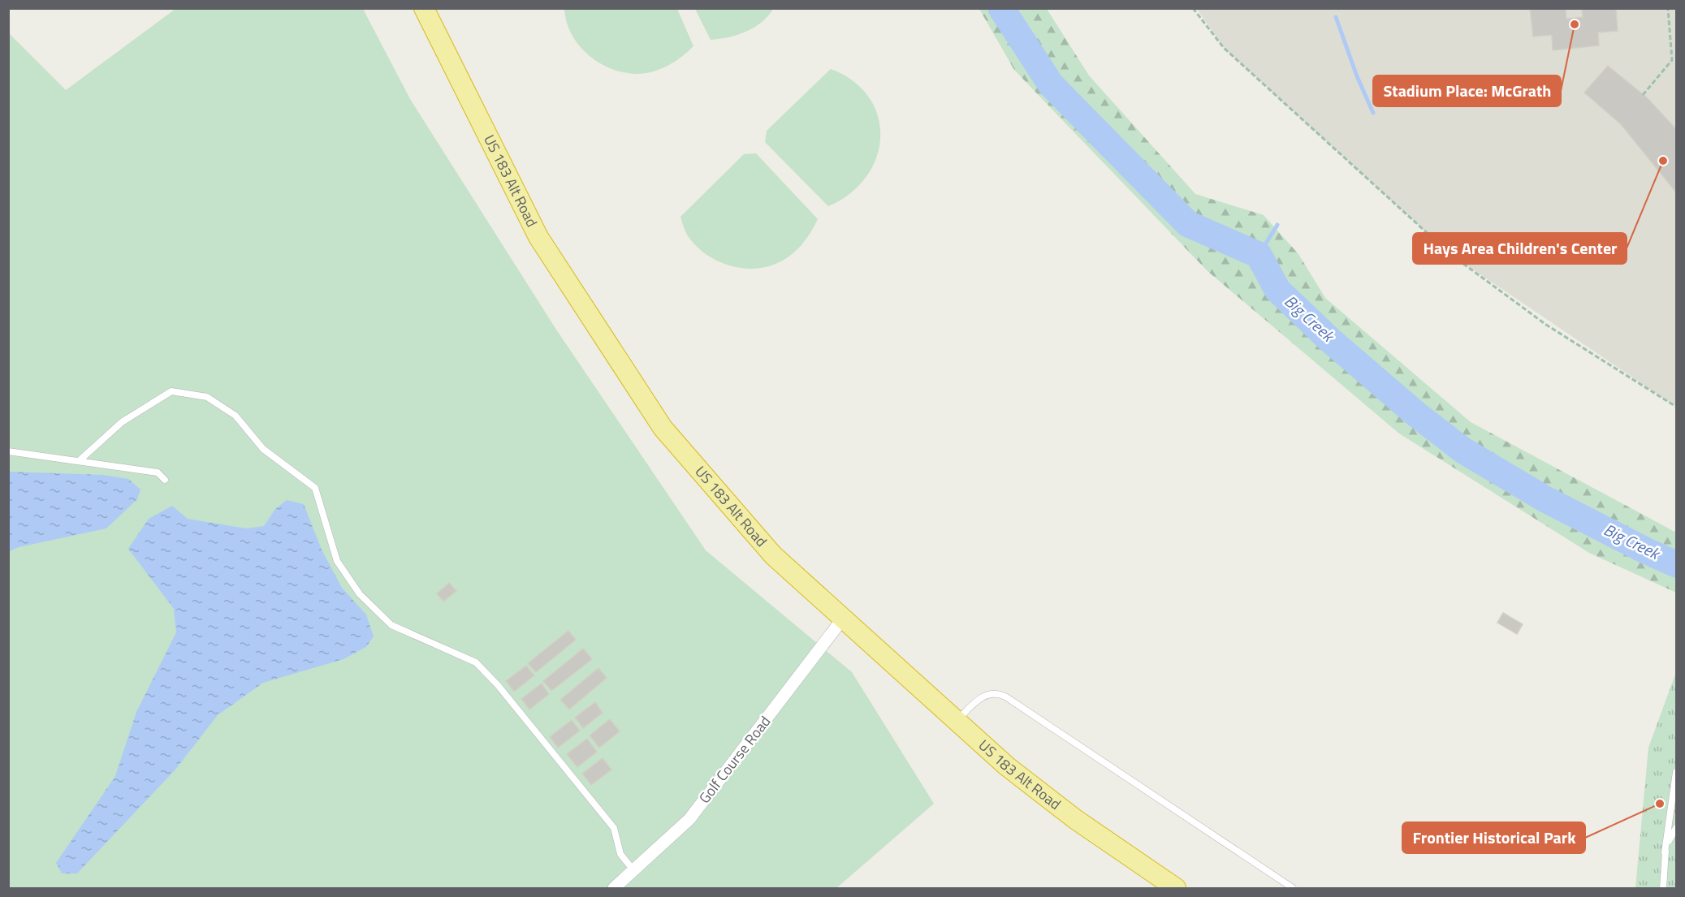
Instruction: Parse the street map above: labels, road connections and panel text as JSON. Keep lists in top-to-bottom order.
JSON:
{
  "streets": {
    "highway": ["US 183 Alt Road"],
    "street": ["Golf Course Road"]
  },
  "crossings": [
    ["US 183 Alt Road", "Golf Course Road"]
  ],
  "water": ["Big Creek"],
  "places": ["Stadium Place: McGrath", "Hays Area Children's Center", "Frontier Historical Park"]
}
